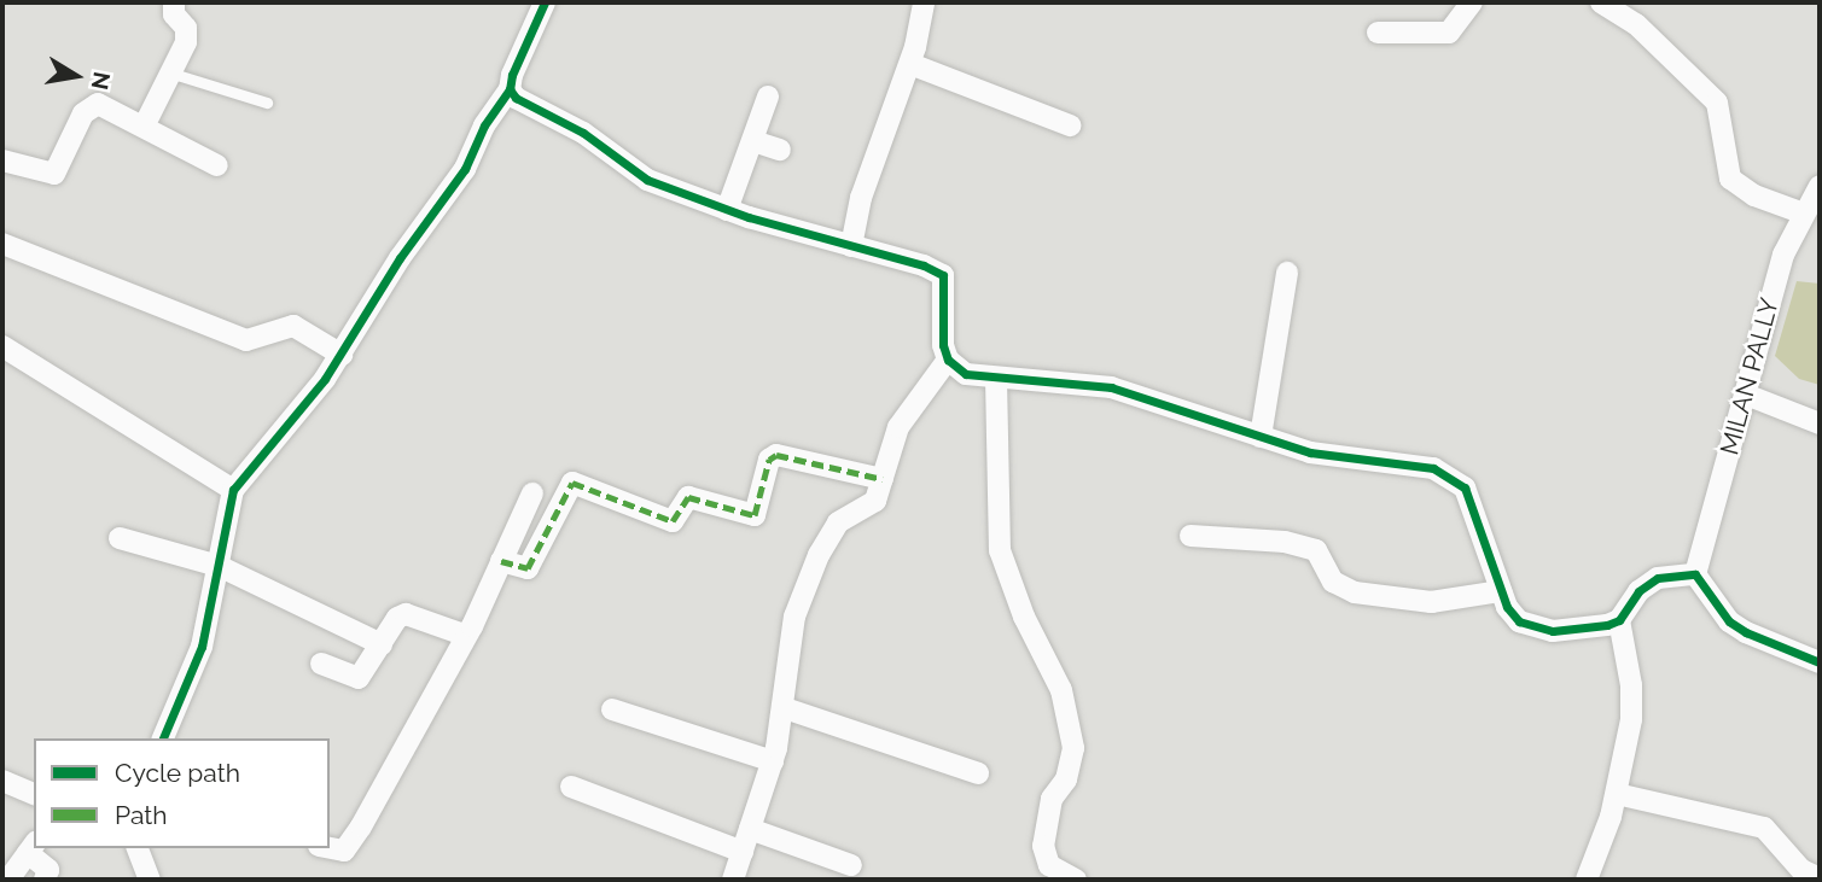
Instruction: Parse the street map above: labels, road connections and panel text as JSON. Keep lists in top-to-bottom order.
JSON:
{
  "streets": {
    "street": ["MILAN PALLY"]
  },
  "legend": ["Cycle path", "Path"],
  "north": "right"
}
